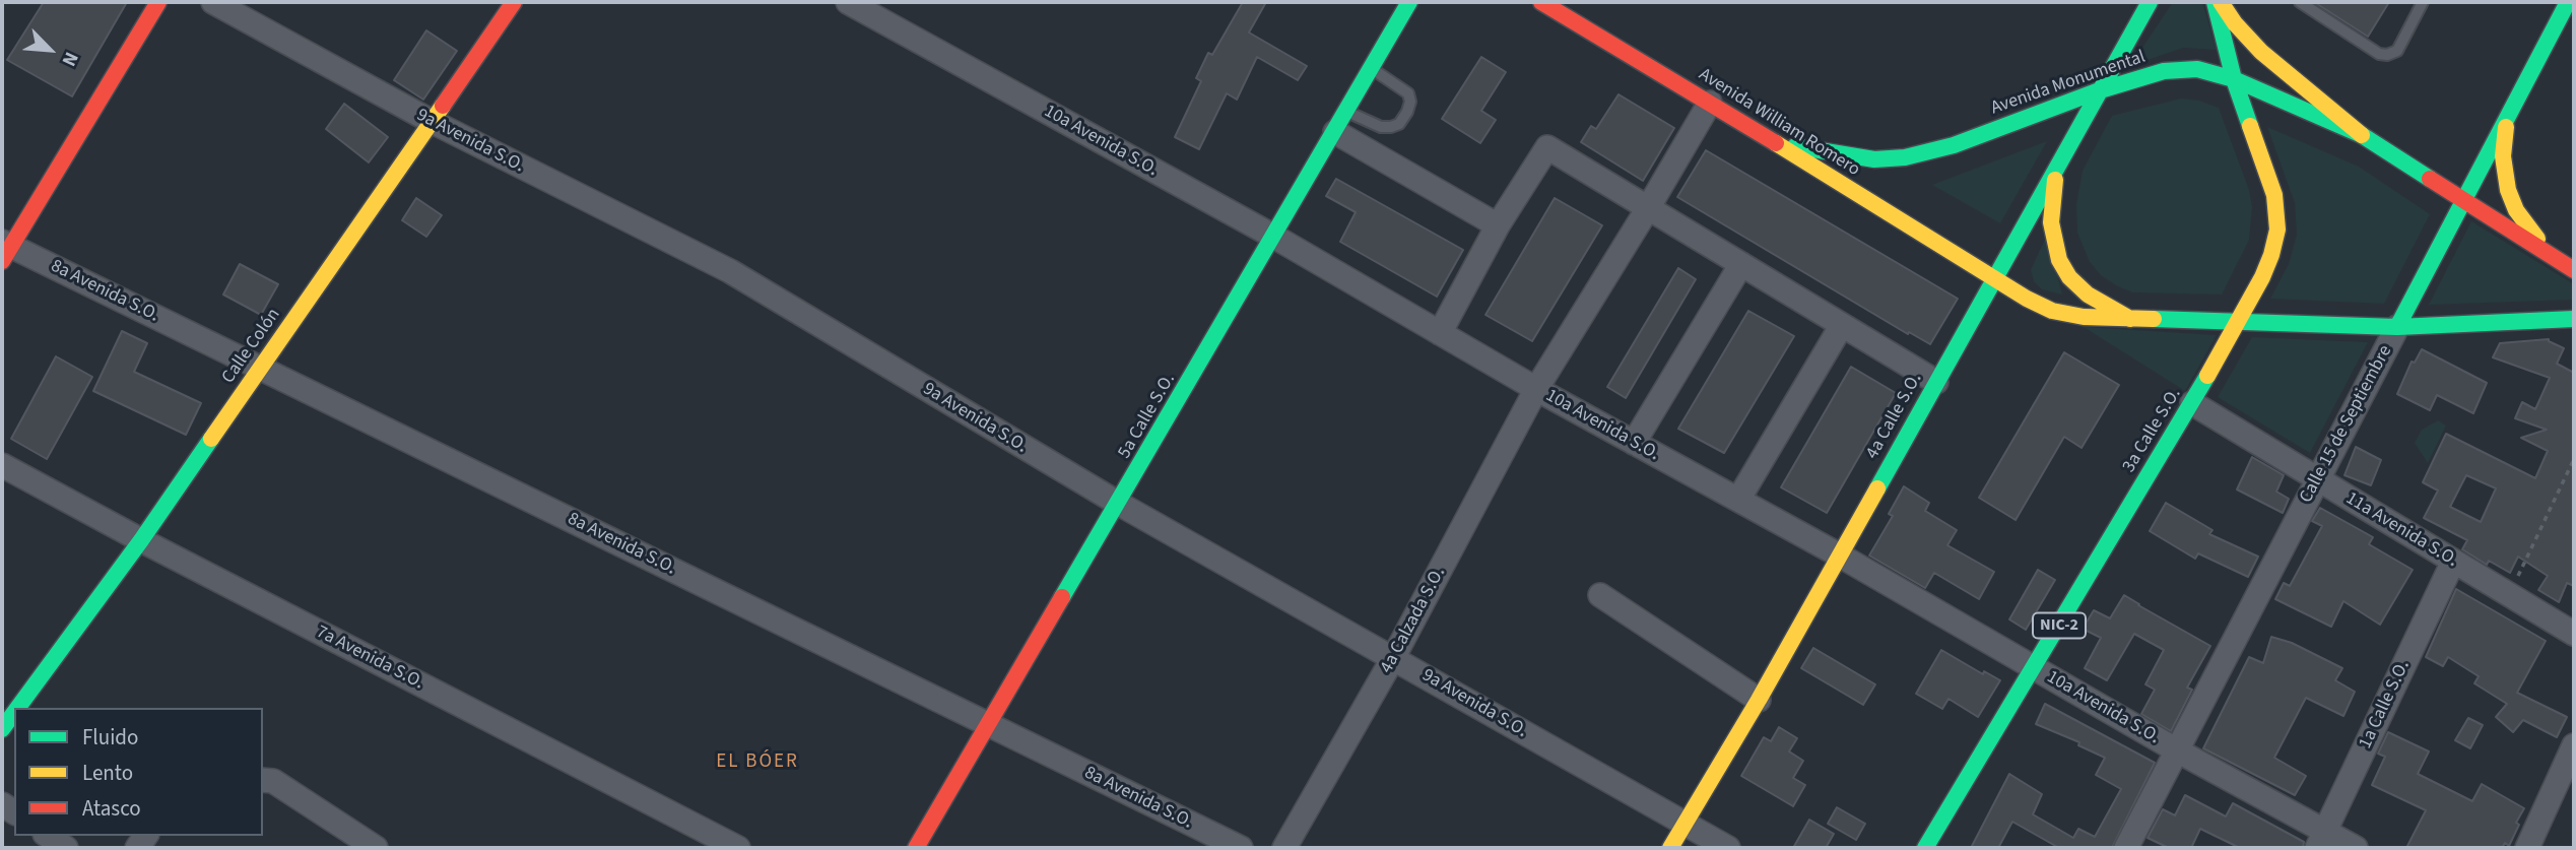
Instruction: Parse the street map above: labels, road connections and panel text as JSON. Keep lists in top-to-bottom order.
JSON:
{
  "streets": {
    "main road": [
      "Avenida Monumental",
      "Avenida William Romero",
      "Calle Colón",
      "5a Calle S.O.",
      "4a Calle S.O.",
      "Calle 15 de Septiembre",
      "3a Calle S.O.",
      "NIC-2"
    ],
    "street": [
      "9a Avenida S.O.",
      "10a Avenida S.O.",
      "8a Avenida S.O.",
      "11a Avenida S.O.",
      "4a Calzada S.O.",
      "7a Avenida S.O.",
      "1a Calle S.O."
    ]
  },
  "crossings": [
    ["Avenida Monumental", "Avenida William Romero"],
    ["Avenida Monumental", "4a Calle S.O."],
    ["Avenida Monumental", "Calle 15 de Septiembre"],
    ["Avenida Monumental", "3a Calle S.O."],
    ["Avenida William Romero", "4a Calle S.O."],
    ["Avenida William Romero", "4a Calzada S.O."],
    ["9a Avenida S.O.", "Calle Colón"],
    ["9a Avenida S.O.", "5a Calle S.O."],
    ["9a Avenida S.O.", "4a Calle S.O."],
    ["9a Avenida S.O.", "4a Calzada S.O."],
    ["10a Avenida S.O.", "5a Calle S.O."],
    ["10a Avenida S.O.", "4a Calle S.O."],
    ["10a Avenida S.O.", "Calle 15 de Septiembre"],
    ["10a Avenida S.O.", "3a Calle S.O."],
    ["10a Avenida S.O.", "4a Calzada S.O."],
    ["10a Avenida S.O.", "1a Calle S.O."],
    ["8a Avenida S.O.", "Calle Colón"],
    ["8a Avenida S.O.", "5a Calle S.O."],
    ["Calle Colón", "7a Avenida S.O."],
    ["4a Calle S.O.", "3a Calle S.O."],
    ["Calle 15 de Septiembre", "11a Avenida S.O."],
    ["3a Calle S.O.", "11a Avenida S.O."],
    ["11a Avenida S.O.", "1a Calle S.O."]
  ],
  "districts": ["EL BÓER"],
  "legend": ["Fluido", "Lento", "Atasco"],
  "north": "bottom right"
}
